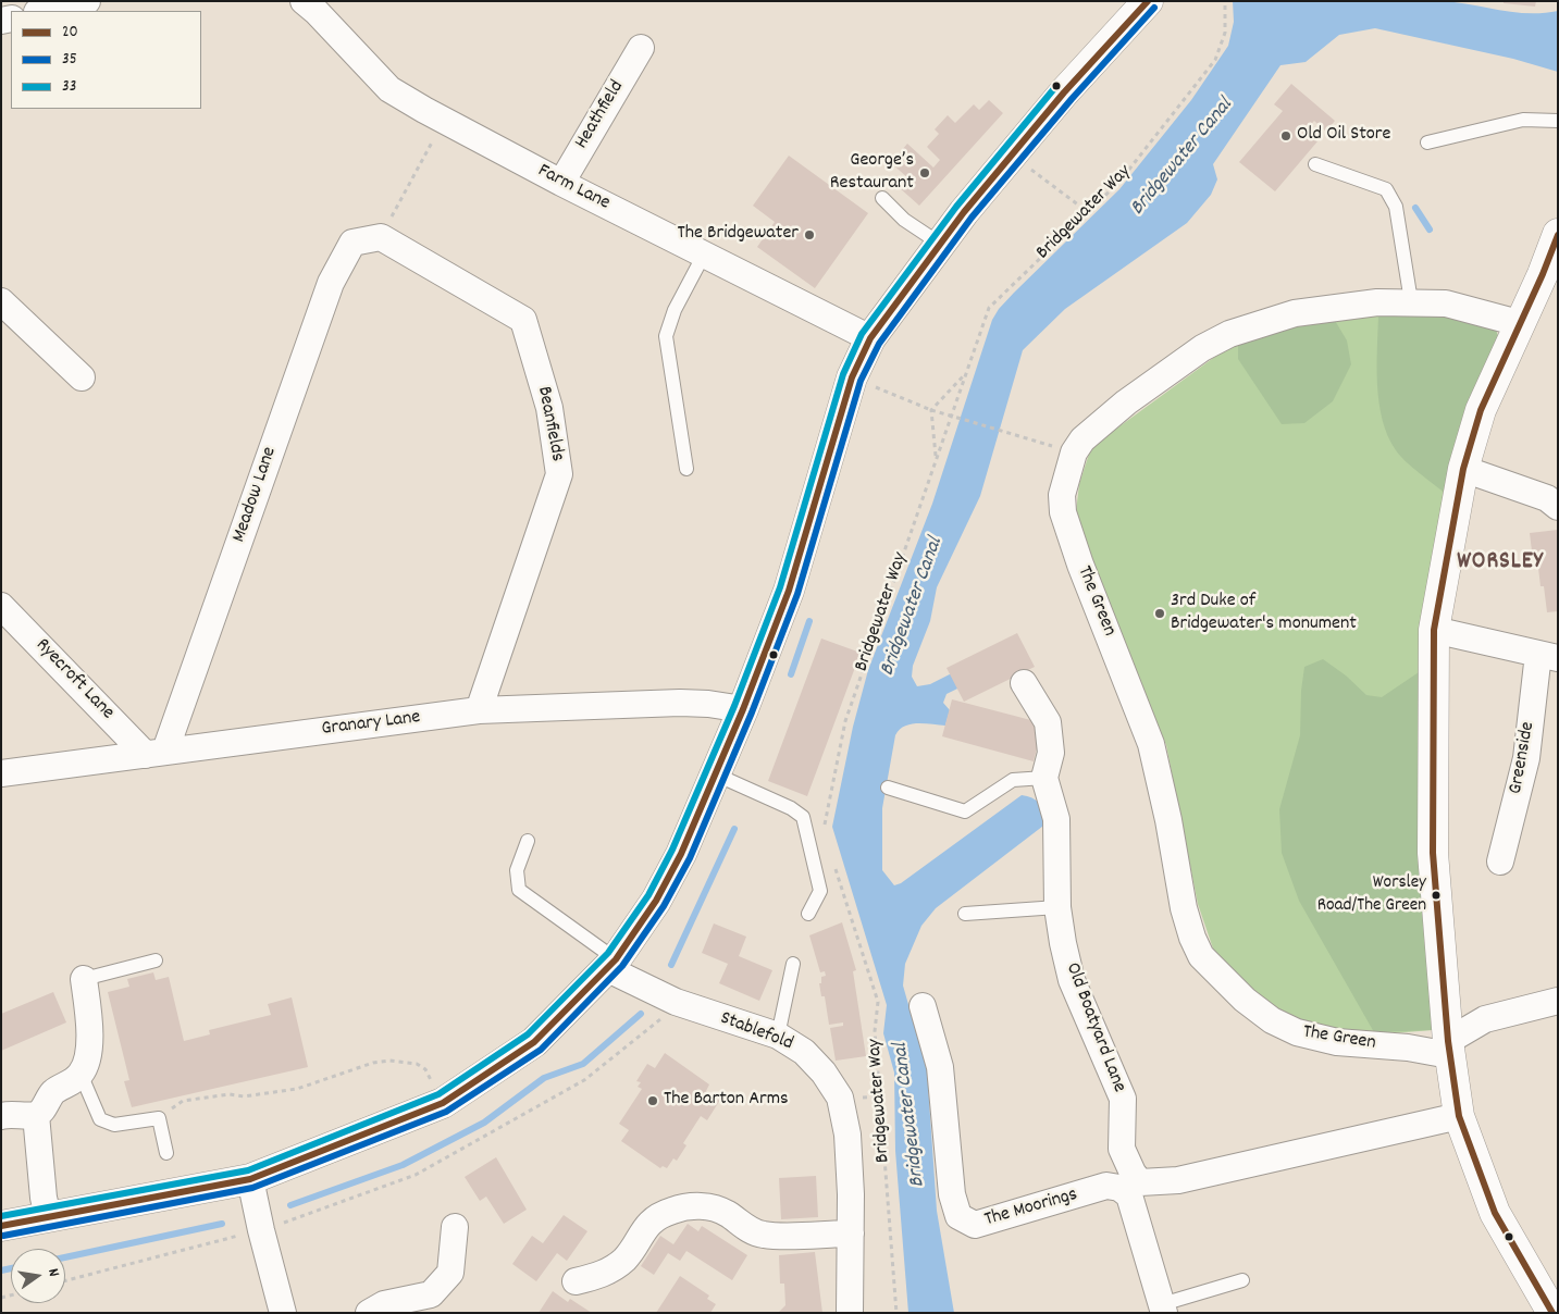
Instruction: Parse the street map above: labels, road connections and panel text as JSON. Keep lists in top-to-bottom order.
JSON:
{
  "streets": {
    "street": [
      "Heathfield",
      "Farm Lane",
      "Beanfields",
      "Meadow Lane",
      "The Green",
      "Ryecroft Lane",
      "Granary Lane",
      "Greenside",
      "Old Boatyard Lane",
      "Stablefold",
      "The Moorings"
    ],
    "path": ["Bridgewater Way"]
  },
  "crossings": [
    ["Heathfield", "Farm Lane"],
    ["Beanfields", "Meadow Lane"],
    ["Beanfields", "Granary Lane"],
    ["Meadow Lane", "Ryecroft Lane"],
    ["Meadow Lane", "Granary Lane"],
    ["Ryecroft Lane", "Granary Lane"]
  ],
  "districts": ["WORSLEY"],
  "water": ["Bridgewater Canal"],
  "places": [
    "Old Oil Store",
    "George’s Restaurant",
    "The Bridgewater",
    "3rd Duke of Bridgewater's monument",
    "Worsley Road/The Green",
    "The Barton Arms"
  ],
  "lines": ["transit line 20", "transit line 35", "transit line 33"],
  "legend": ["20", "35", "33"],
  "north": "right"
}
